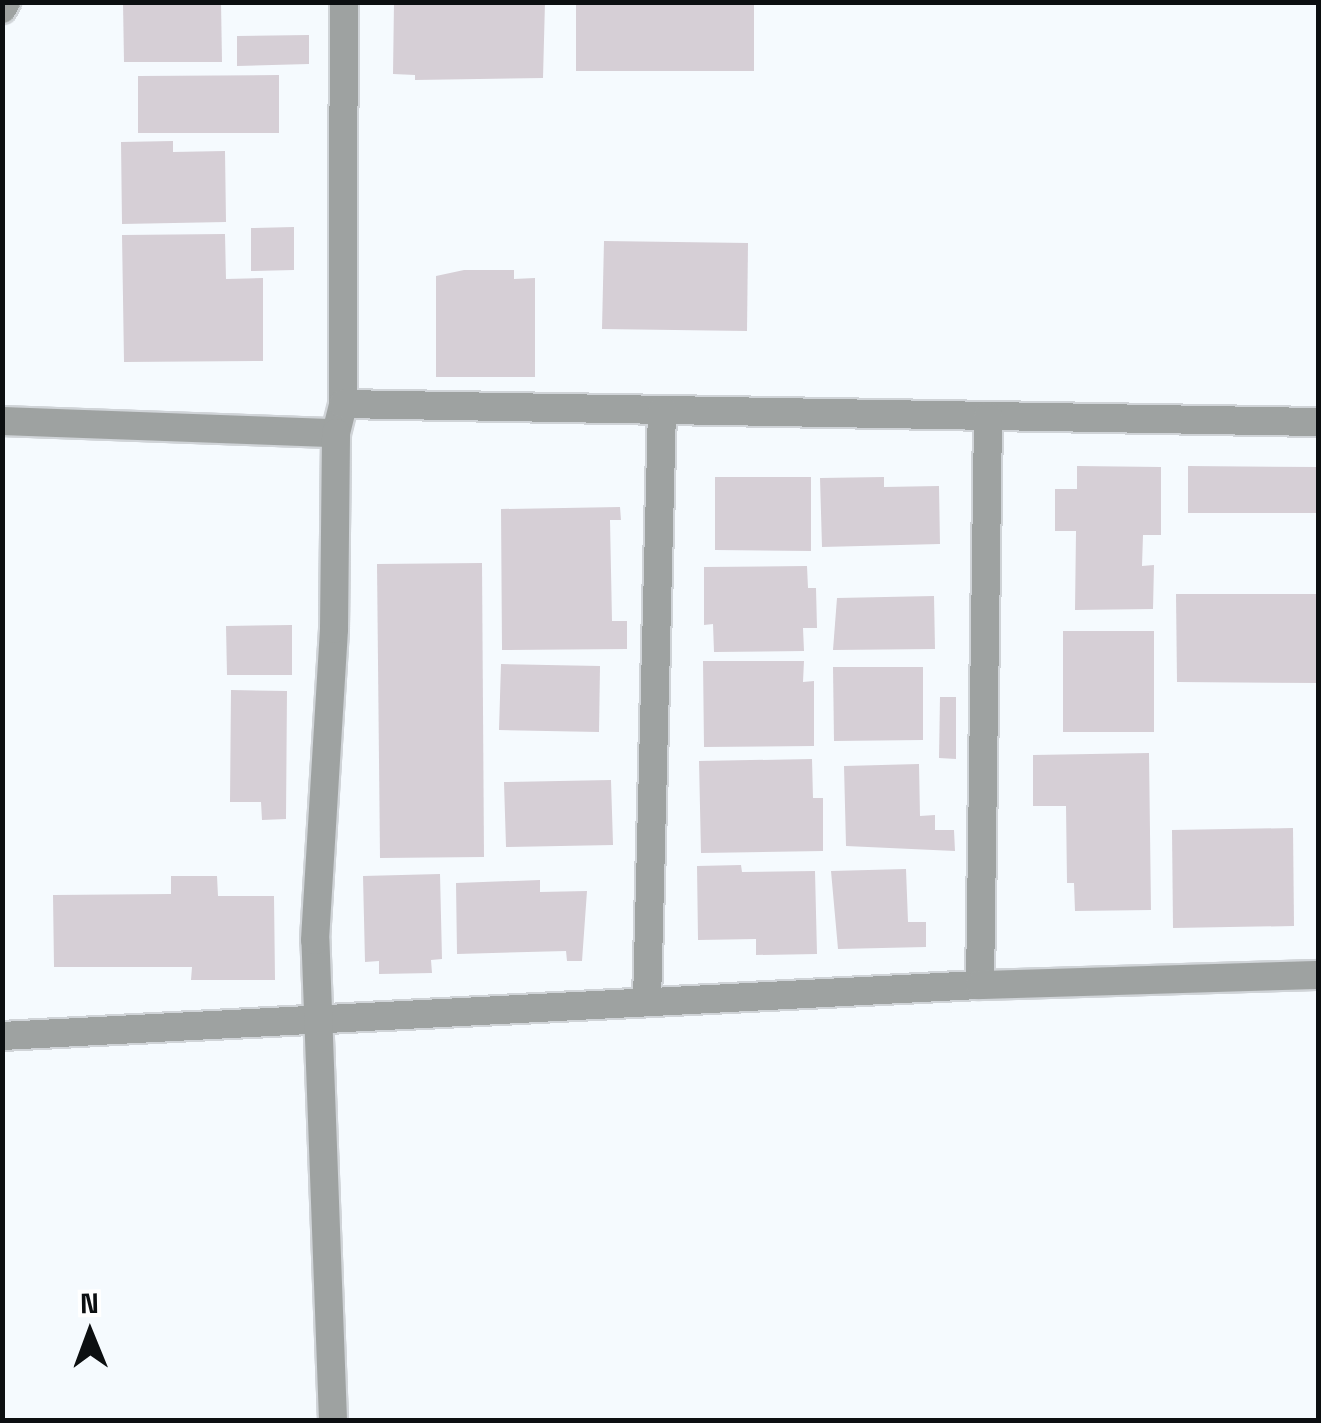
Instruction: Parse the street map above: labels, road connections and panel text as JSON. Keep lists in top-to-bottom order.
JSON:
{
  "north": "top"
}
